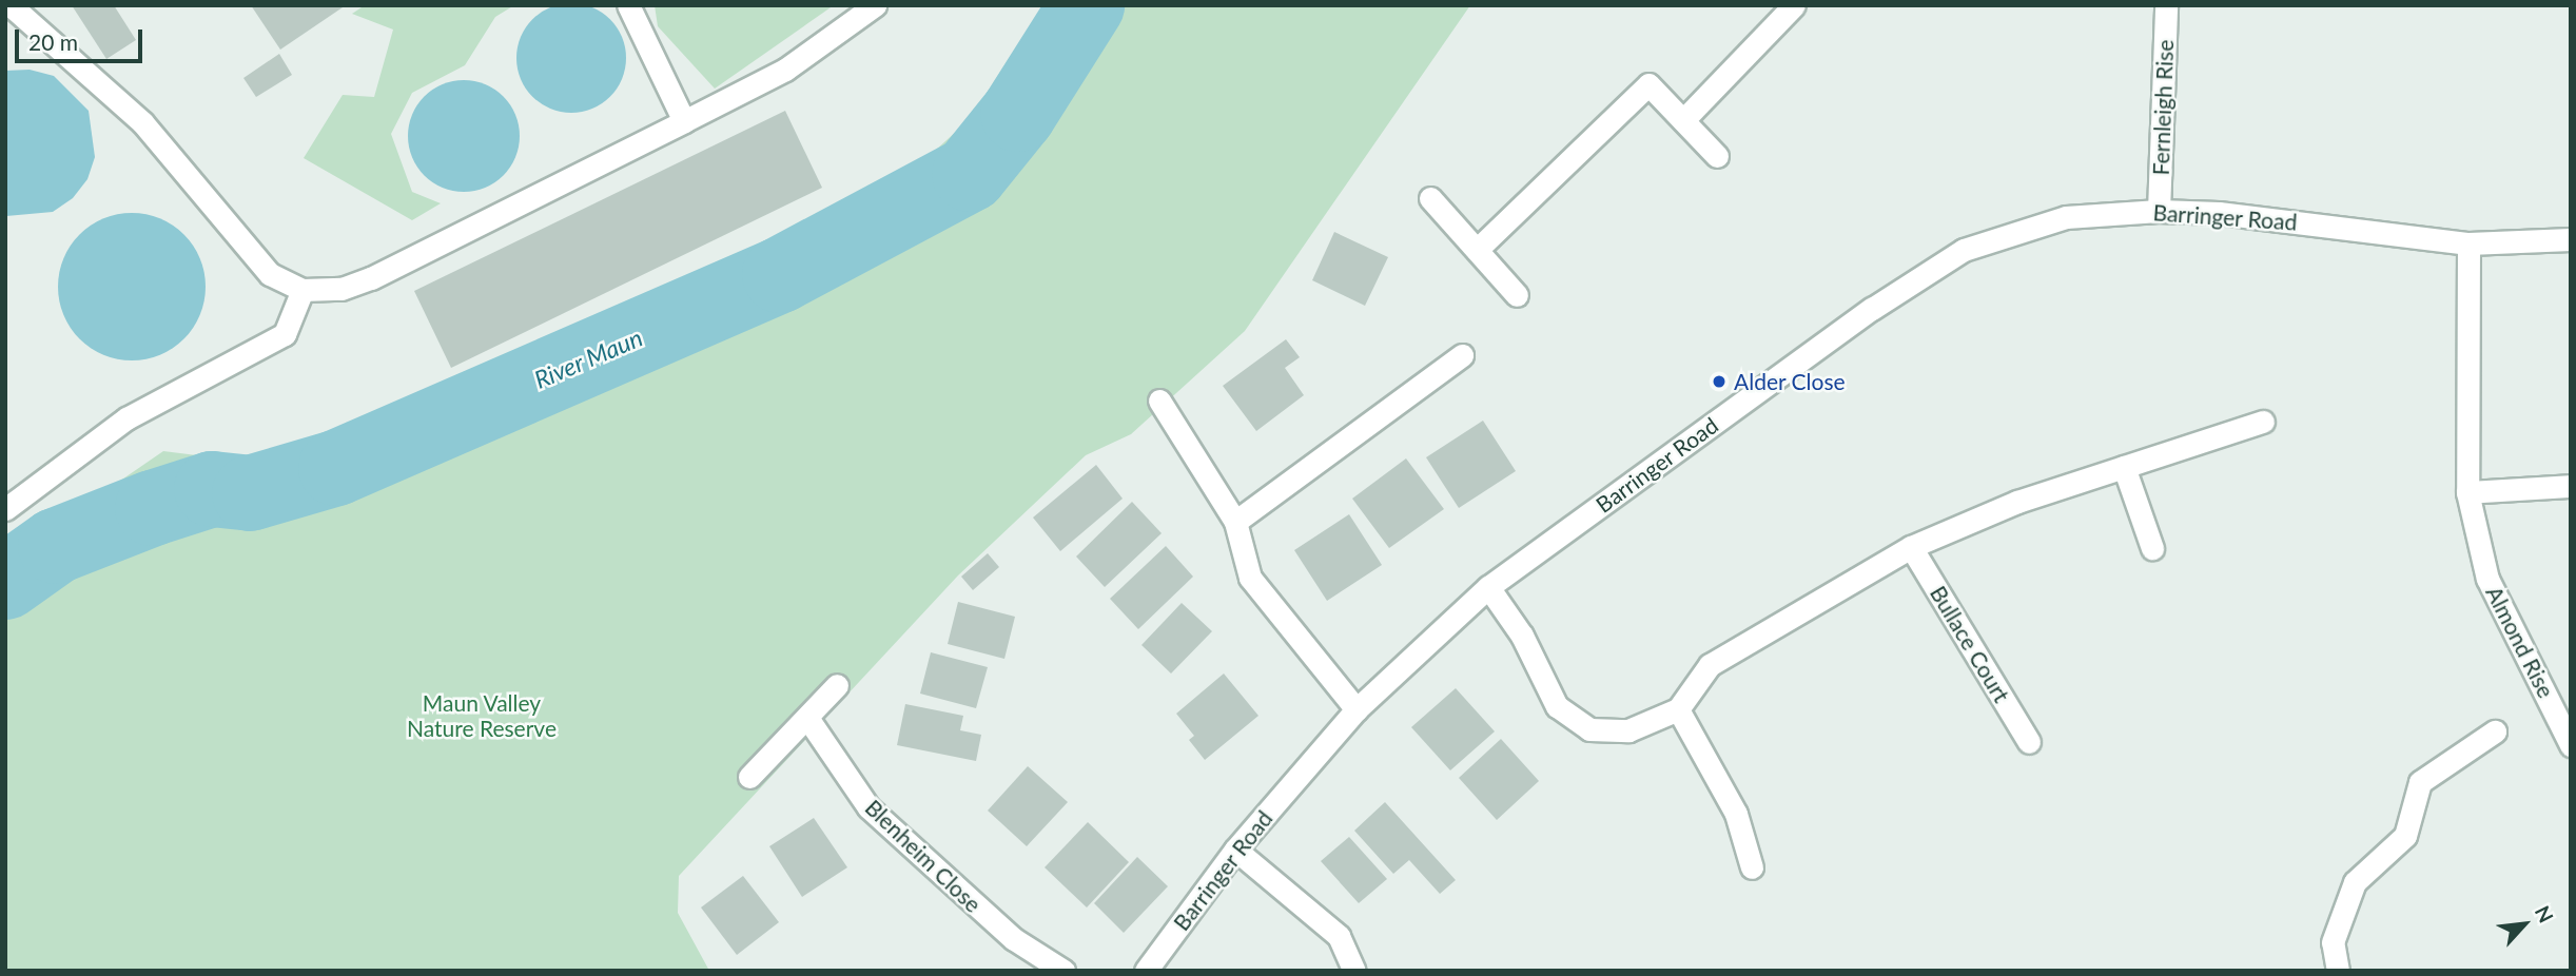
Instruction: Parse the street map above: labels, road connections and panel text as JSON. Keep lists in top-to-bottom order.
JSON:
{
  "streets": {
    "street": [
      "Fernleigh Rise",
      "Barringer Road",
      "Almond Rise",
      "Bullace Court",
      "Blenheim Close"
    ]
  },
  "crossings": [
    ["Fernleigh Rise", "Barringer Road"],
    ["Barringer Road", "Almond Rise"]
  ],
  "water": ["River Maun"],
  "parks": ["Maun Valley Nature Reserve"],
  "places": ["Alder Close"],
  "scale_bar": "20 m",
  "north": "top right"
}
